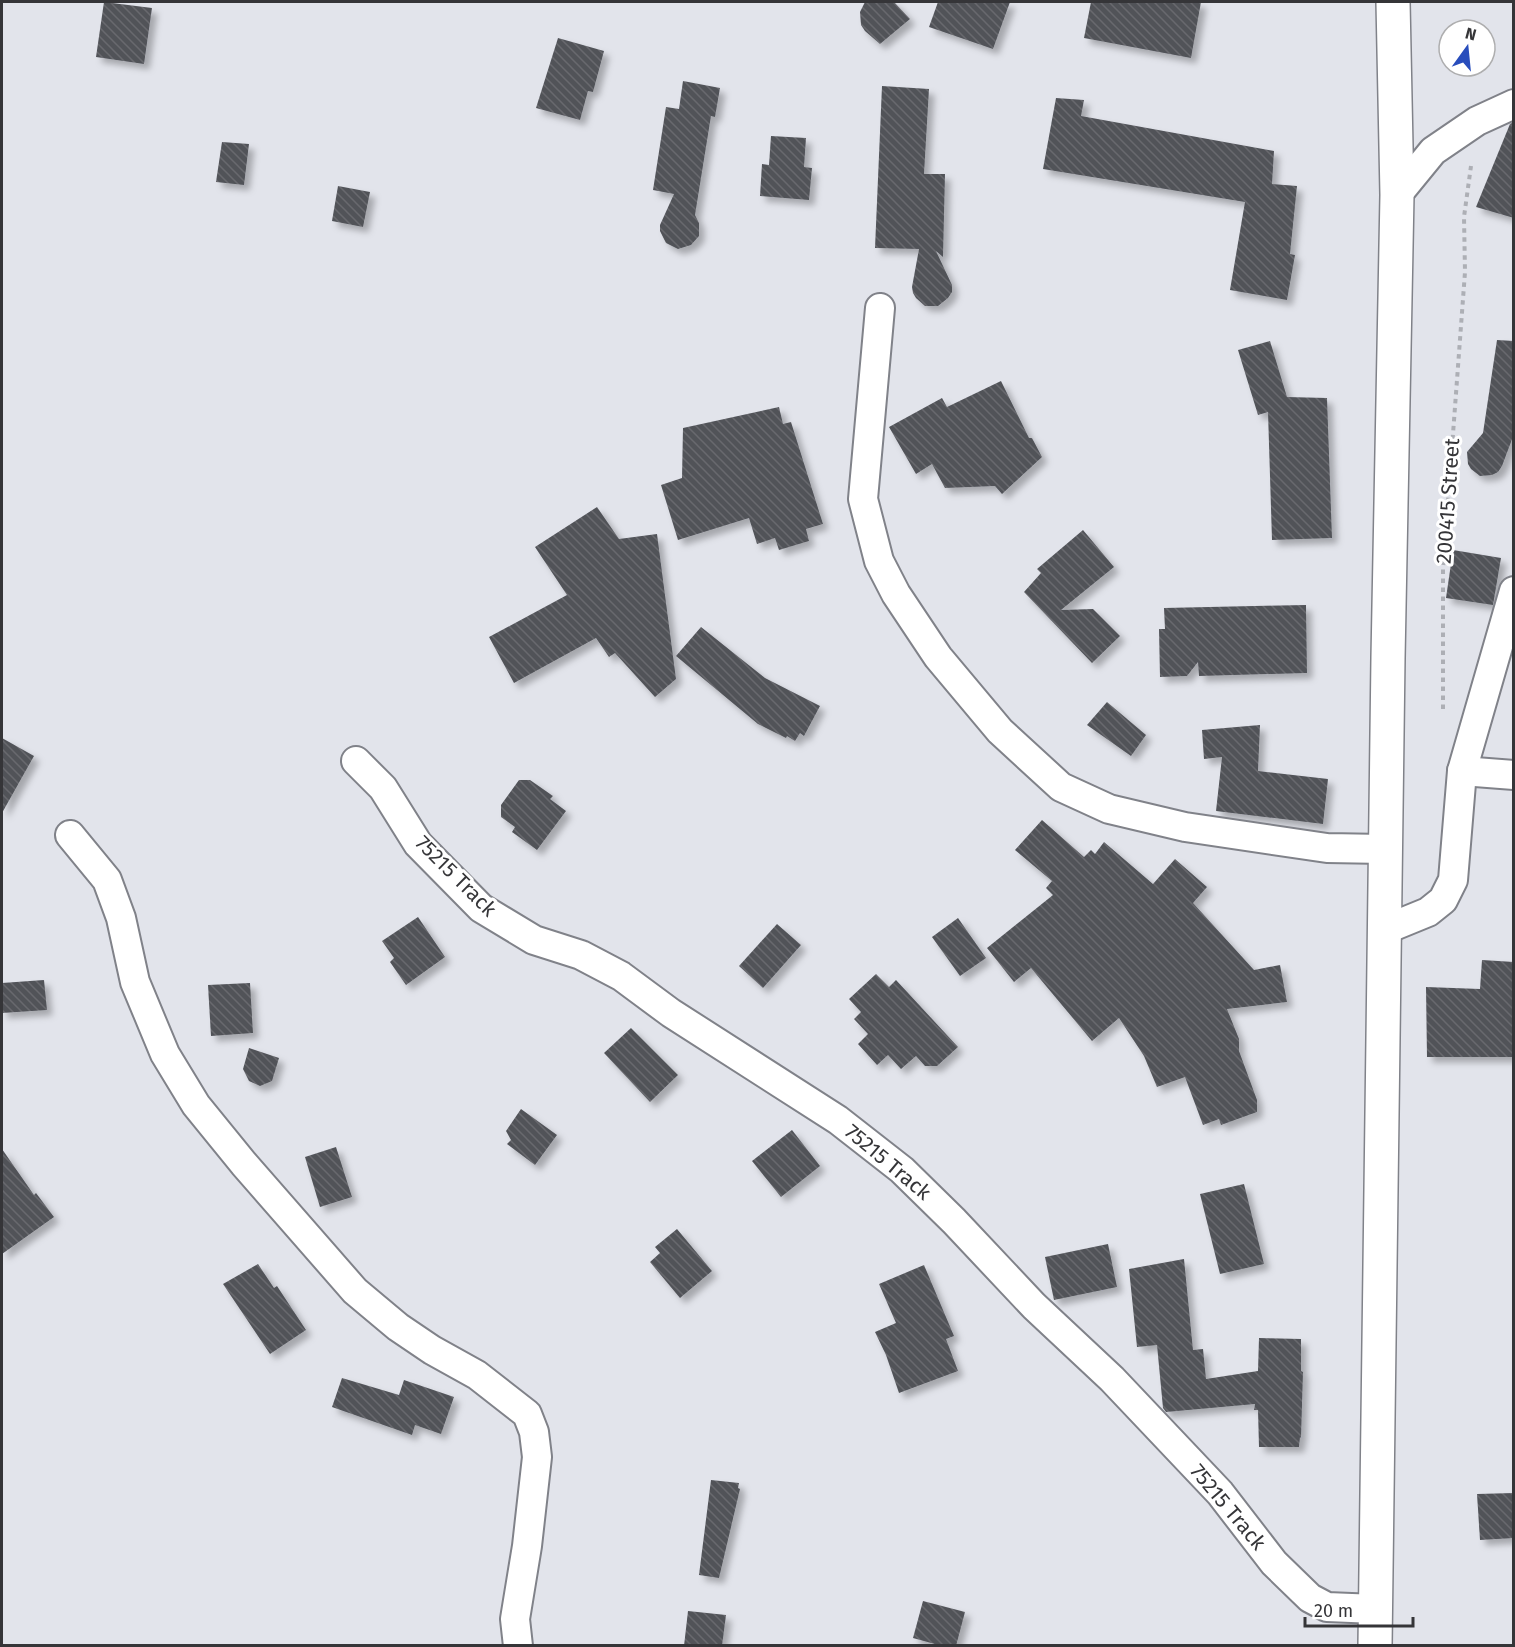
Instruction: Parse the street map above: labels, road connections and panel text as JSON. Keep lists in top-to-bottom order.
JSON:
{
  "streets": {
    "street": ["75215 Track"],
    "path": ["200415 Street"]
  },
  "scale_bar": "20 m",
  "north": "top"
}
